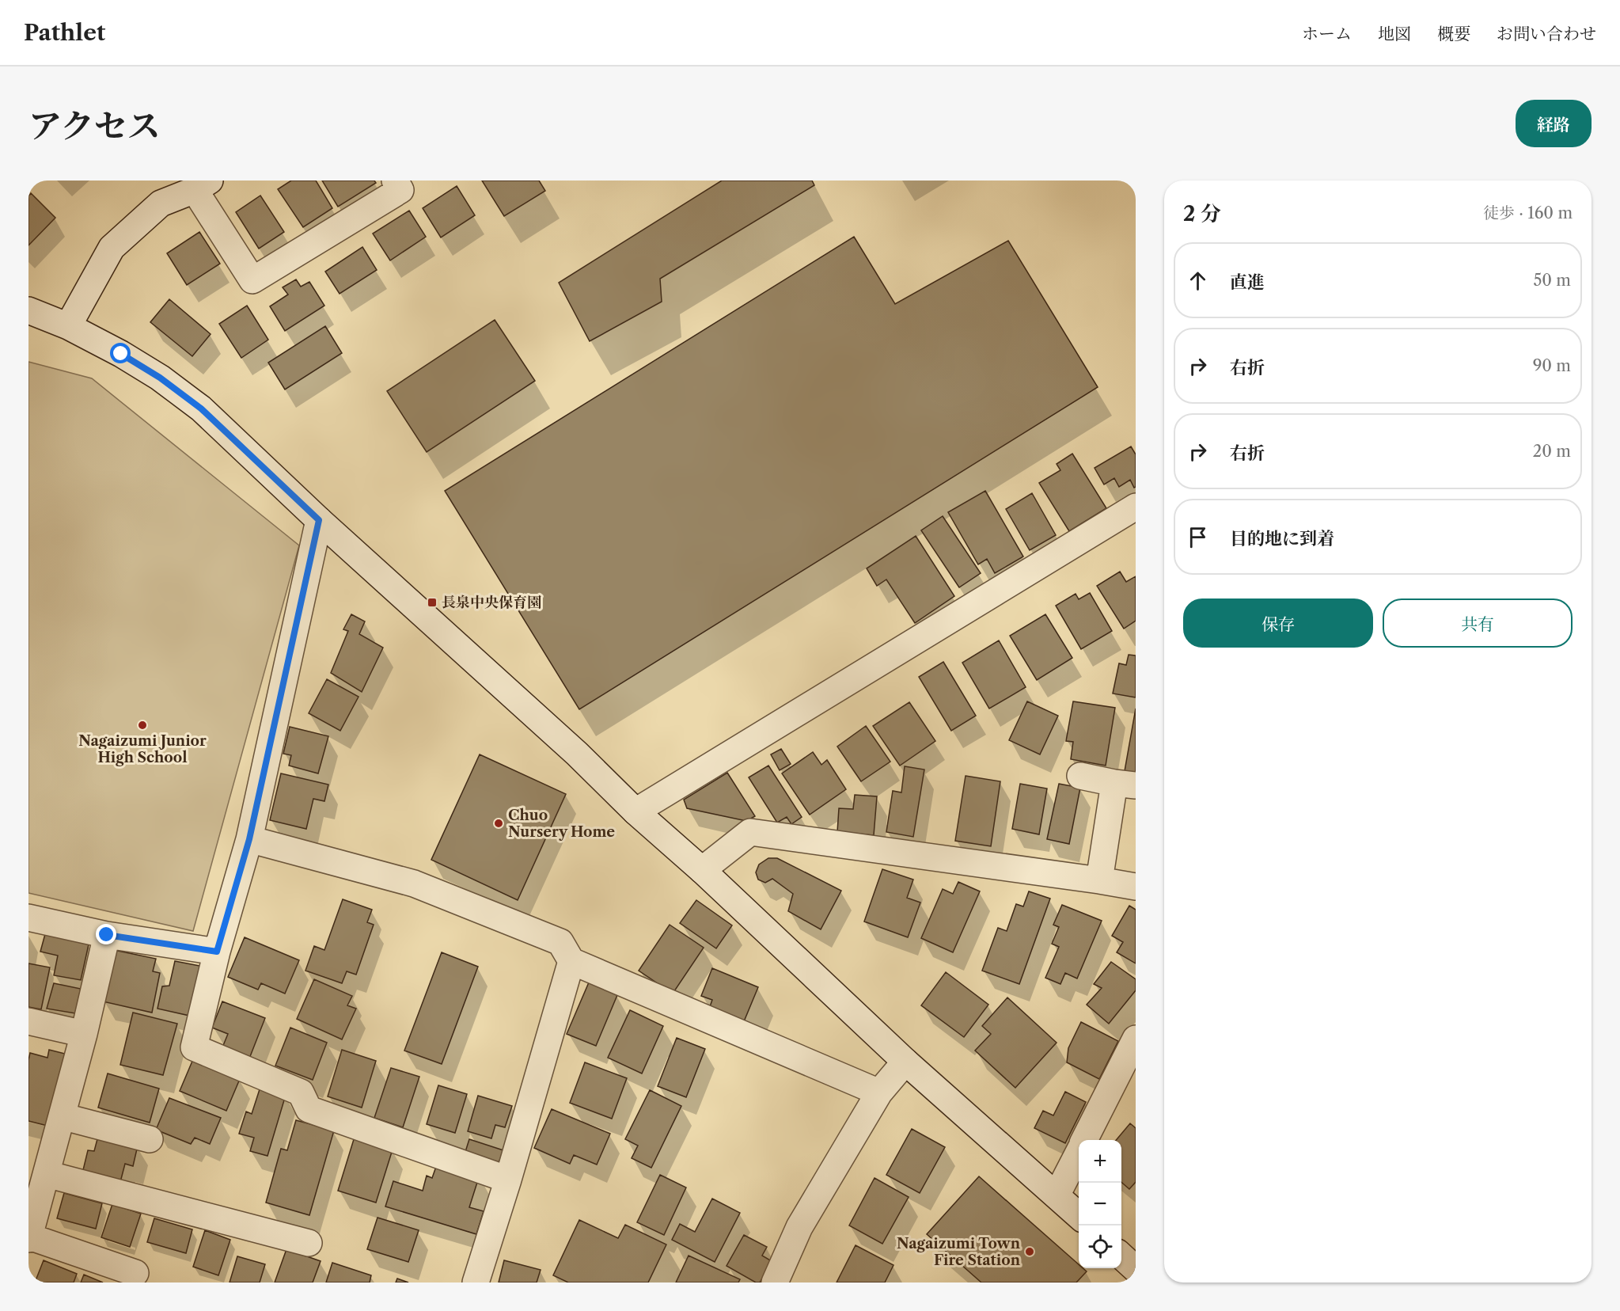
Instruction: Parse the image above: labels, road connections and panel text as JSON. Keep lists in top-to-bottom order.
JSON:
{
  "places": {
    "transit": ["長泉中央保育園"],
    "other": ["Nagaizumi Junior High School", "Chuo Nursery Home", "Nagaizumi Town Fire Station"]
  },
  "page": {
    "header": "Pathlet",
    "nav": [
      "ホーム",
      "地図",
      "概要",
      "お問い合わせ"
    ],
    "title": "アクセス",
    "buttons": [
      "経路",
      ["保存", "共有"]
    ],
    "heading": ["2 分", "徒歩 · 160 m"],
    "list": [
      ["直進", "50 m"],
      ["右折", "90 m"],
      ["右折", "20 m"],
      "目的地に到着"
    ],
    "map_buttons": ["+", "−"]
  }
}
